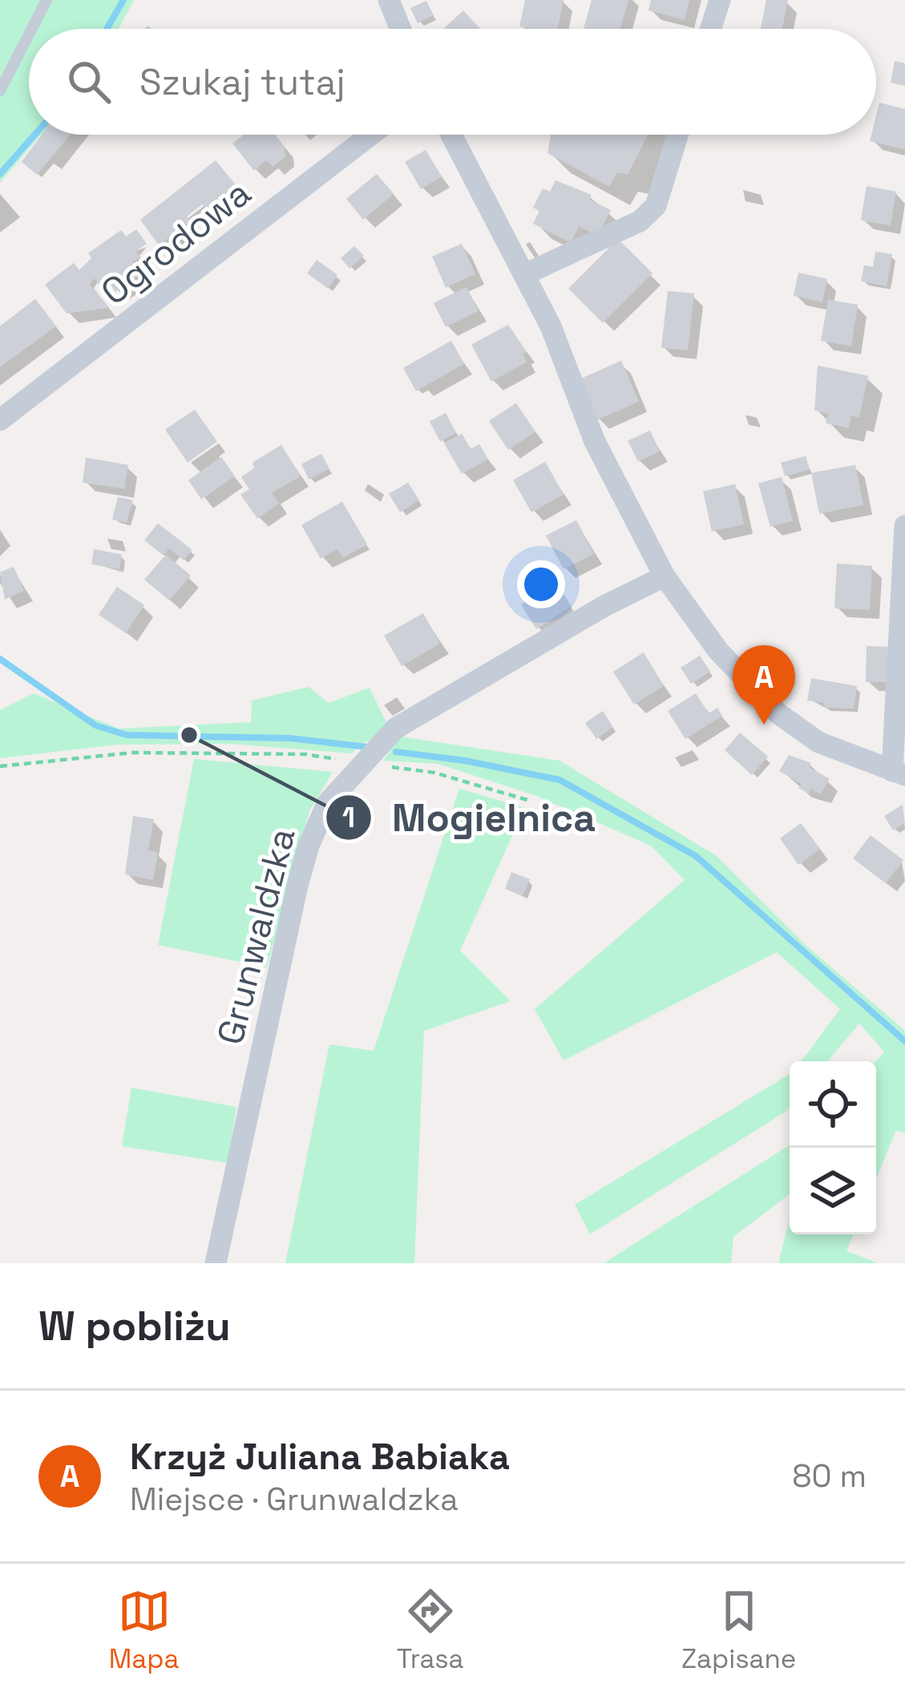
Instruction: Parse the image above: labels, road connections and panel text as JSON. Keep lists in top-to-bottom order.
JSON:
{
  "streets": {
    "street": ["Ogrodowa", "Grunwaldzka"]
  },
  "places": ["Mogielnica"],
  "page": {
    "search": "Szukaj tutaj",
    "pins": "A",
    "heading": "W pobliżu",
    "list": [
      {
        "mark": "A",
        "name": "Krzyż Juliana Babiaka",
        "note": "Miejsce · Grunwaldzka",
        "value": "80 m"
      }
    ],
    "nav": ["Mapa", "Trasa", "Zapisane"]
  }
}
